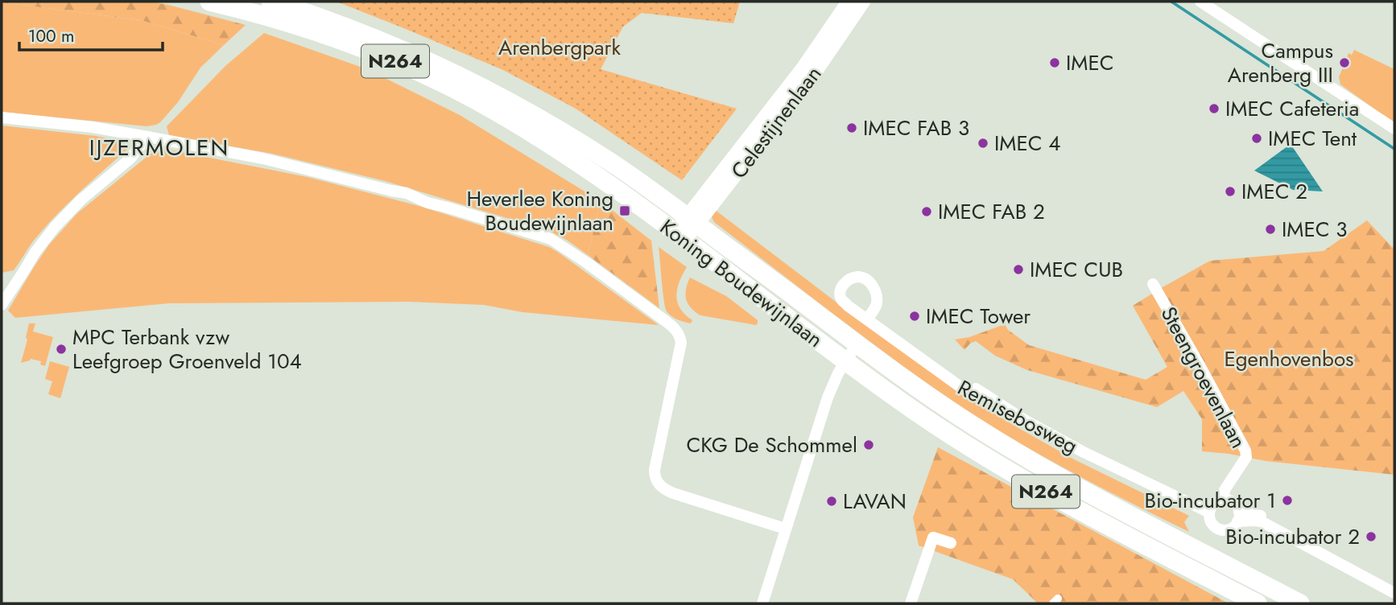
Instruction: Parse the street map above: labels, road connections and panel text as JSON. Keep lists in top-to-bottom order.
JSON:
{
  "streets": {
    "highway": ["N264", "Koning Boudewijnlaan"],
    "street": ["Celestijnenlaan", "Steengroevenlaan", "Remisebosweg"]
  },
  "crossings": [
    ["Celestijnenlaan", "Koning Boudewijnlaan"],
    ["Steengroevenlaan", "Remisebosweg"]
  ],
  "districts": ["IJZERMOLEN"],
  "parks": ["Arenbergpark", "Egenhovenbos"],
  "places": {
    "other": [
      "IMEC",
      "Campus Arenberg III",
      "IMEC Cafeteria",
      "IMEC FAB 3",
      "IMEC Tent",
      "IMEC 4",
      "IMEC 2",
      "IMEC FAB 2",
      "IMEC 3",
      "IMEC CUB",
      "IMEC Tower",
      "MPC Terbank vzw Leefgroep Groenveld 104",
      "CKG De Schommel",
      "Bio-incubator 1",
      "LAVAN",
      "Bio-incubator 2"
    ],
    "transit": ["Heverlee Koning Boudewijnlaan"]
  },
  "scale_bar": "100 m"
}
